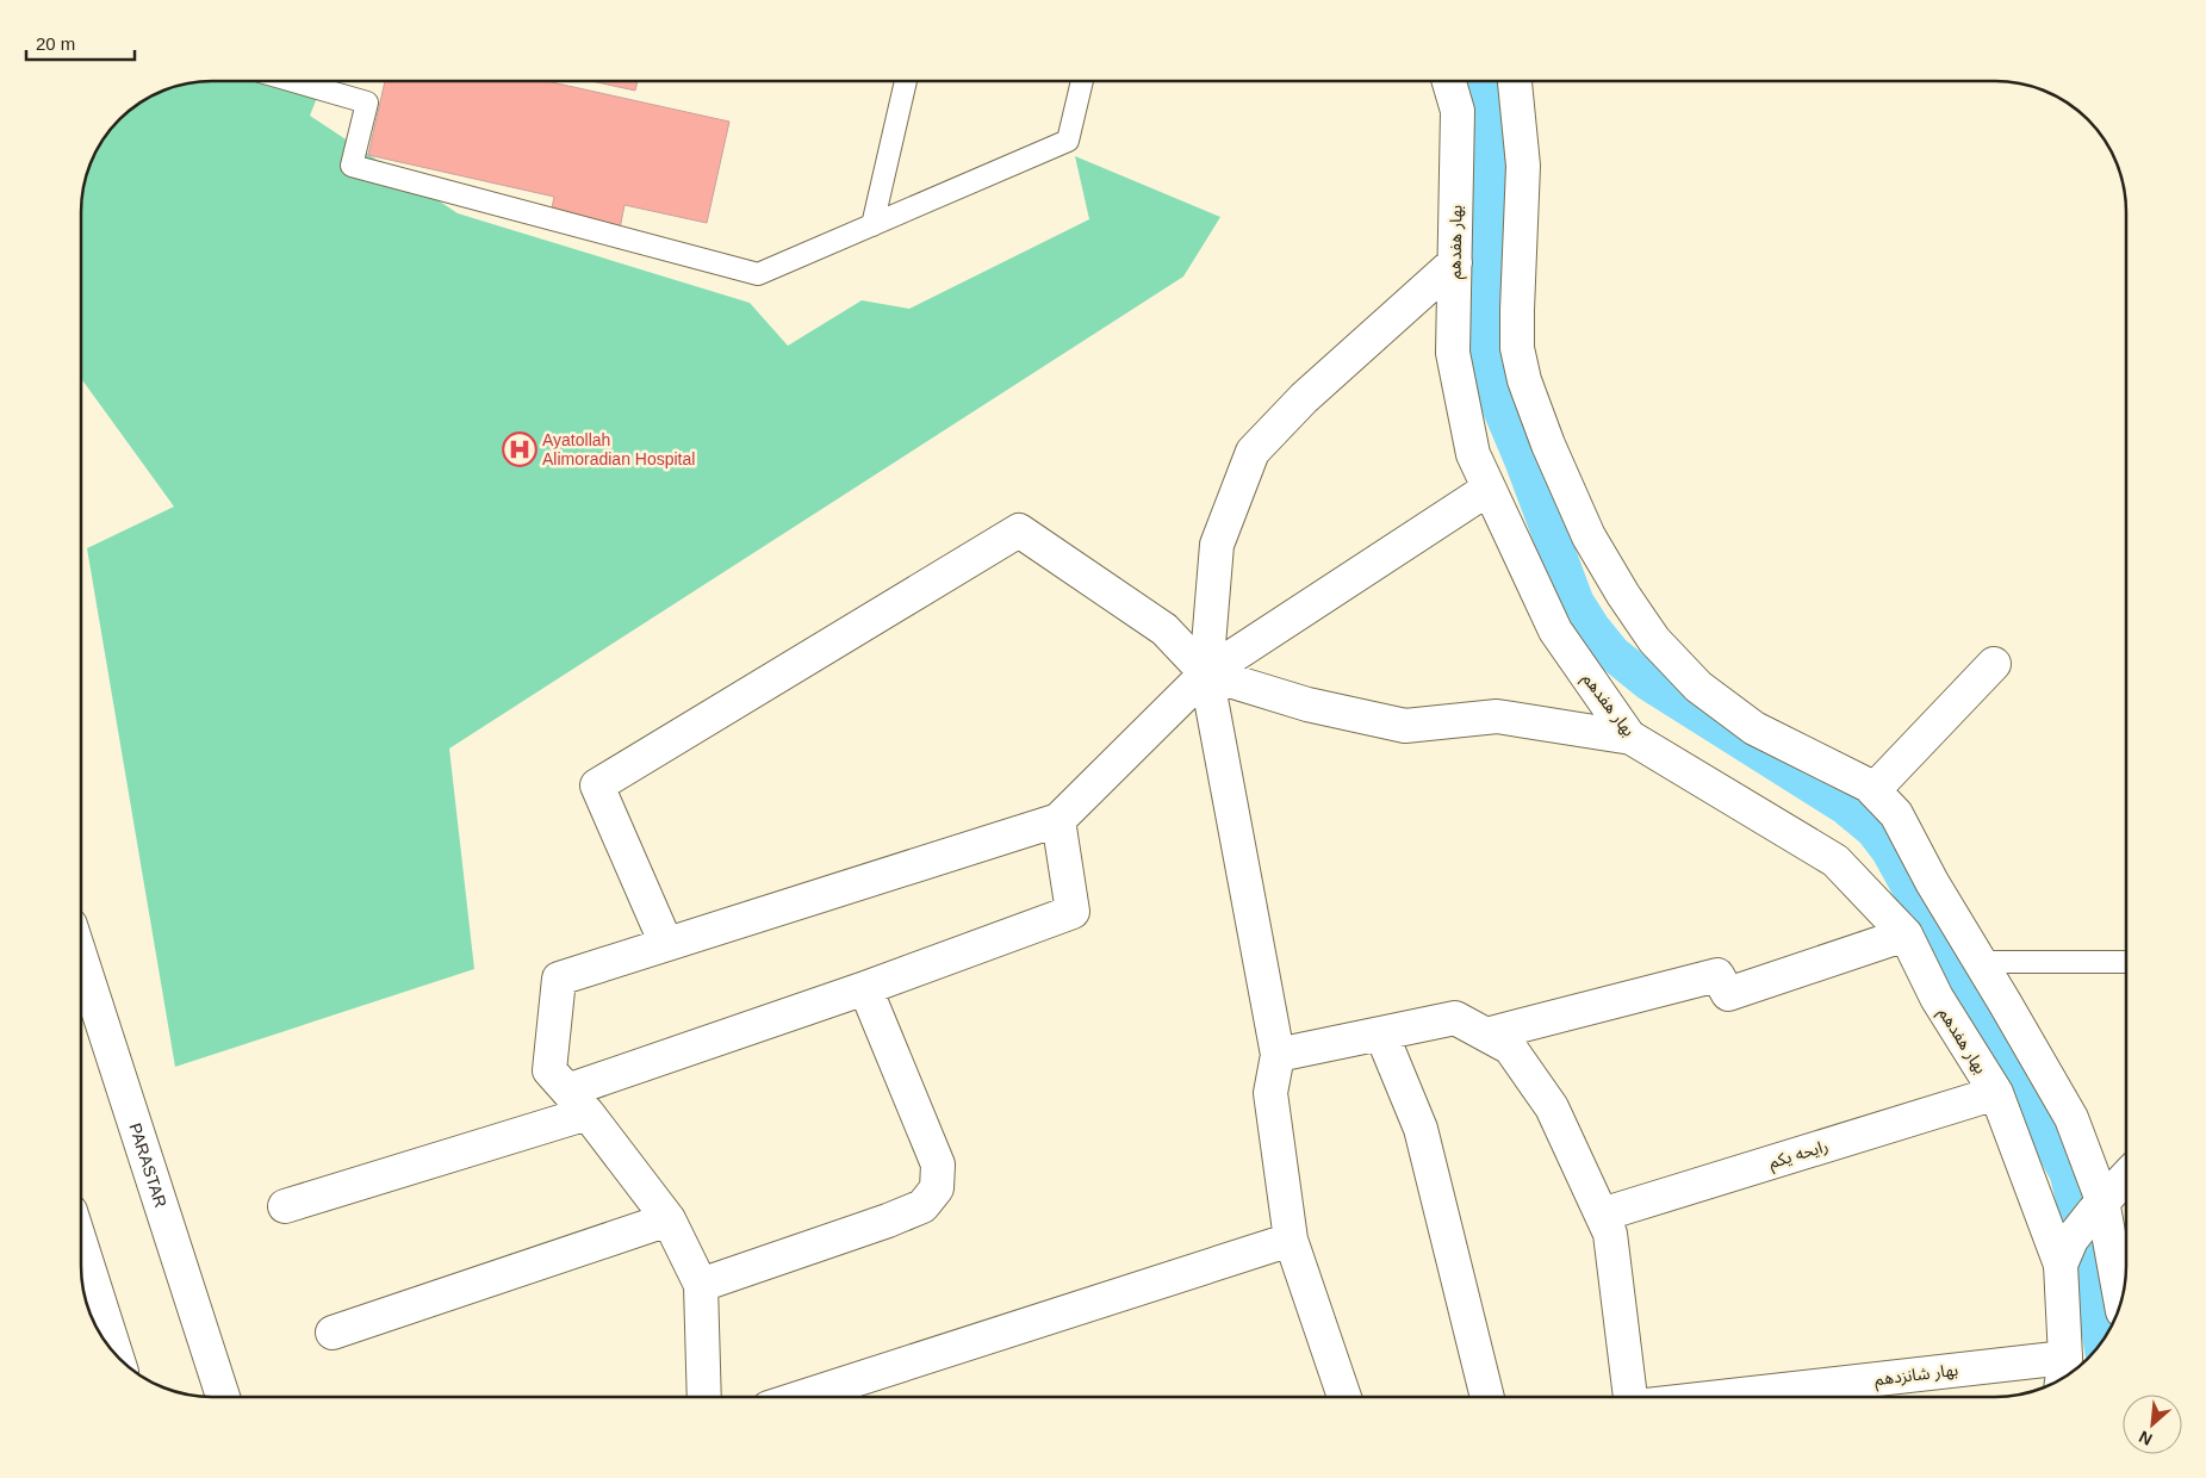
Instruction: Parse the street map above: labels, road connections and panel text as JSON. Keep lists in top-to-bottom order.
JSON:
{
  "streets": {
    "street": [
      "بهار هفدهم",
      "رایحه یکم",
      "PARASTAR",
      "بهار شانزدهم"
    ]
  },
  "crossings": [
    ["بهار هفدهم", "رایحه یکم"],
    ["بهار هفدهم", "بهار شانزدهم"]
  ],
  "places": {
    "hospital": ["Ayatollah Alimoradian Hospital"]
  },
  "scale_bar": "20 m",
  "north": "bottom left"
}
